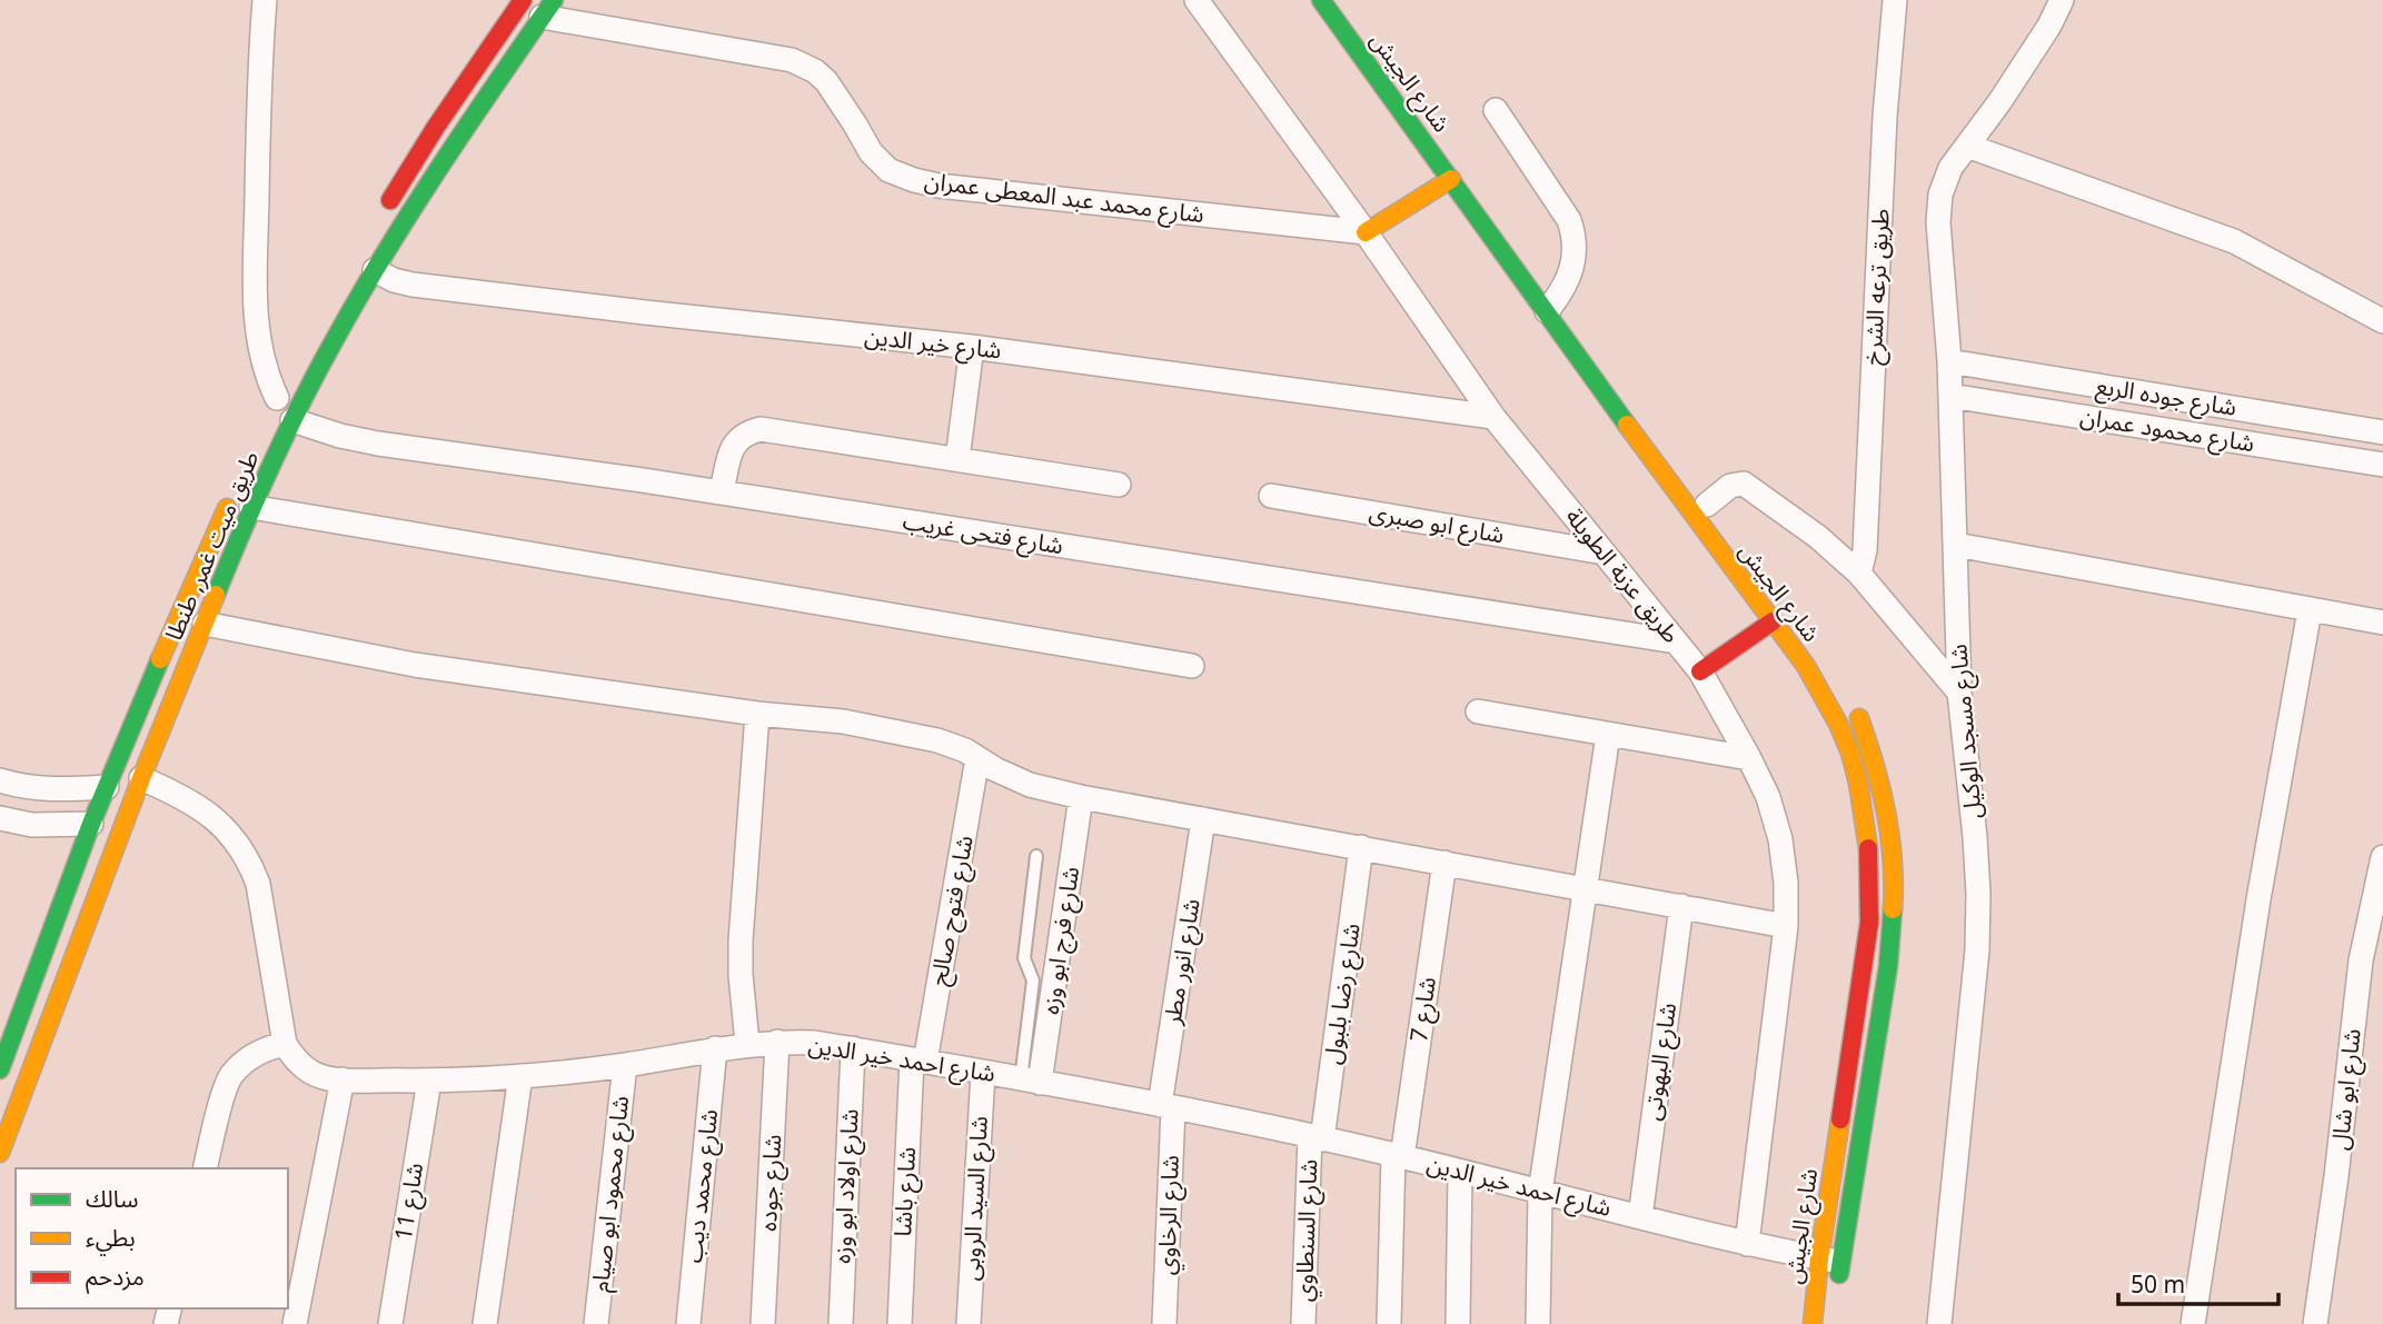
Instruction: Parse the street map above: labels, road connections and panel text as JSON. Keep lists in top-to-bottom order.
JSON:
{
  "streets": {
    "main road": ["شارع الجيش", "طريق ميت غمر, طنطا"],
    "street": [
      "شارع محمد عبد المعطى عمران",
      "طريق ترعه الشرخ",
      "شارع خير الدين",
      "شارع جوده الربع",
      "شارع محمود عمران",
      "شارع ابو صبرى",
      "شارع فتحى غريب",
      "طريق عزبة الطويلة",
      "شارع مسجد الوكيل",
      "شارع فتوح صالح",
      "شارع فرج ابو وزه",
      "شارع انور مطر",
      "شارع رضا بلبول",
      "شارع 7",
      "شارع احمد خير الدين",
      "شارع البهوتى",
      "شارع ابو شال",
      "شارع جوده",
      "شارع محمد ديب",
      "شارع اولاد ابو وزه",
      "شارع باشا",
      "شارع محمود ابو صيام",
      "شارع السيد الروبى",
      "شارع 11",
      "شارع الرخاوي",
      "شارع السنطاوي"
    ]
  },
  "crossings": [
    ["شارع الجيش", "شارع احمد خير الدين"],
    ["شارع محمد عبد المعطى عمران", "طريق ميت غمر, طنطا"],
    ["شارع محمد عبد المعطى عمران", "طريق عزبة الطويلة"],
    ["شارع خير الدين", "طريق ميت غمر, طنطا"],
    ["شارع خير الدين", "طريق عزبة الطويلة"],
    ["شارع جوده الربع", "شارع مسجد الوكيل"],
    ["شارع محمود عمران", "شارع مسجد الوكيل"],
    ["شارع ابو صبرى", "طريق عزبة الطويلة"],
    ["شارع فتحى غريب", "طريق ميت غمر, طنطا"],
    ["شارع فتحى غريب", "طريق عزبة الطويلة"],
    ["طريق عزبة الطويلة", "شارع احمد خير الدين"],
    ["شارع فتوح صالح", "شارع احمد خير الدين"],
    ["شارع فتوح صالح", "شارع باشا"],
    ["شارع فرج ابو وزه", "شارع احمد خير الدين"],
    ["شارع انور مطر", "شارع احمد خير الدين"],
    ["شارع انور مطر", "شارع الرخاوي"],
    ["شارع رضا بلبول", "شارع احمد خير الدين"],
    ["شارع رضا بلبول", "شارع السنطاوي"],
    ["شارع 7", "شارع احمد خير الدين"],
    ["شارع احمد خير الدين", "شارع البهوتى"],
    ["شارع احمد خير الدين", "شارع جوده"],
    ["شارع احمد خير الدين", "شارع محمد ديب"],
    ["شارع احمد خير الدين", "شارع اولاد ابو وزه"],
    ["شارع احمد خير الدين", "شارع باشا"],
    ["شارع احمد خير الدين", "شارع محمود ابو صيام"],
    ["شارع احمد خير الدين", "شارع السيد الروبى"],
    ["شارع احمد خير الدين", "شارع 11"],
    ["شارع احمد خير الدين", "شارع الرخاوي"],
    ["شارع احمد خير الدين", "شارع السنطاوي"]
  ],
  "legend": ["سالك", "بطيء", "مزدحم"],
  "scale_bar": "50 m"
}
